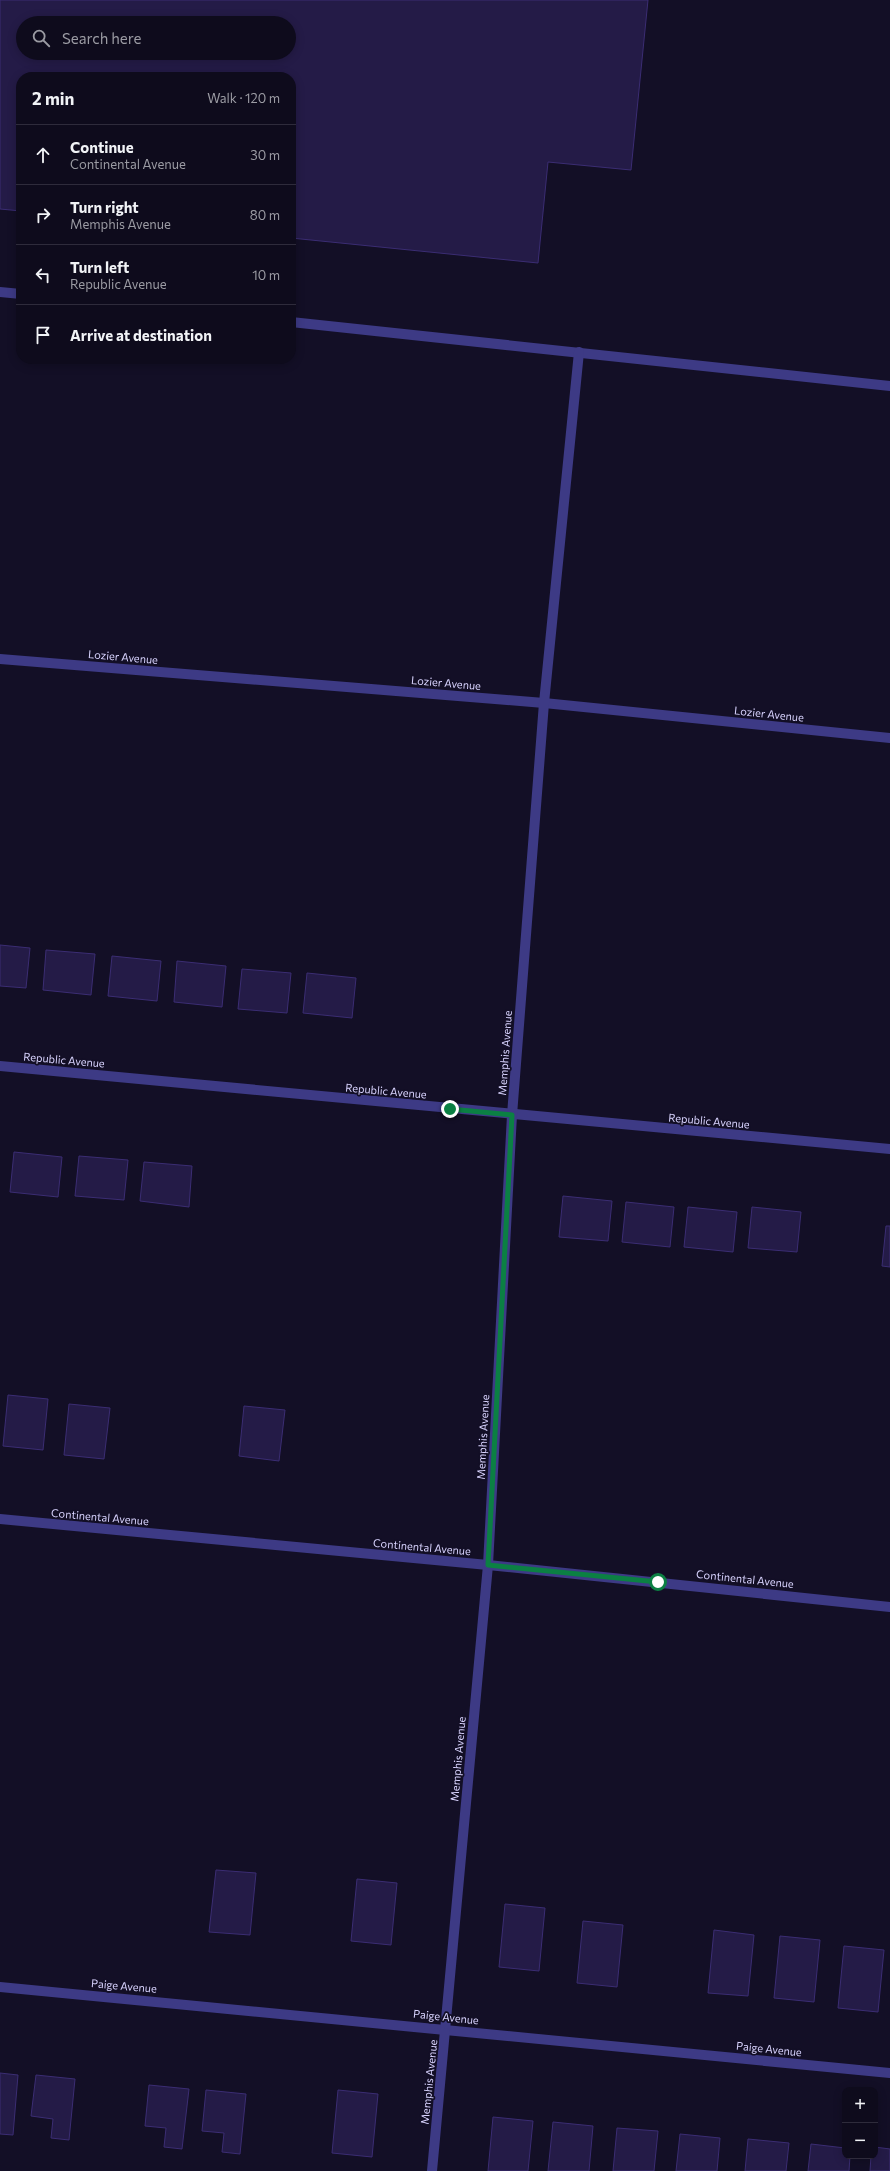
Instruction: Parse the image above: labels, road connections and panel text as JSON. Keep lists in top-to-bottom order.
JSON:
{
  "streets": {
    "street": [
      "Lozier Avenue",
      "Memphis Avenue",
      "Republic Avenue",
      "Continental Avenue",
      "Paige Avenue"
    ]
  },
  "crossings": [
    ["Lozier Avenue", "Memphis Avenue"],
    ["Memphis Avenue", "Republic Avenue"],
    ["Memphis Avenue", "Continental Avenue"],
    ["Memphis Avenue", "Paige Avenue"]
  ],
  "page": {
    "search": "Search here",
    "heading": ["2 min", "Walk · 120 m"],
    "list": [
      ["Continue", "Continental Avenue", "30 m"],
      ["Turn right", "Memphis Avenue", "80 m"],
      ["Turn left", "Republic Avenue", "10 m"],
      "Arrive at destination"
    ],
    "map_buttons": ["+", "−"]
  }
}
